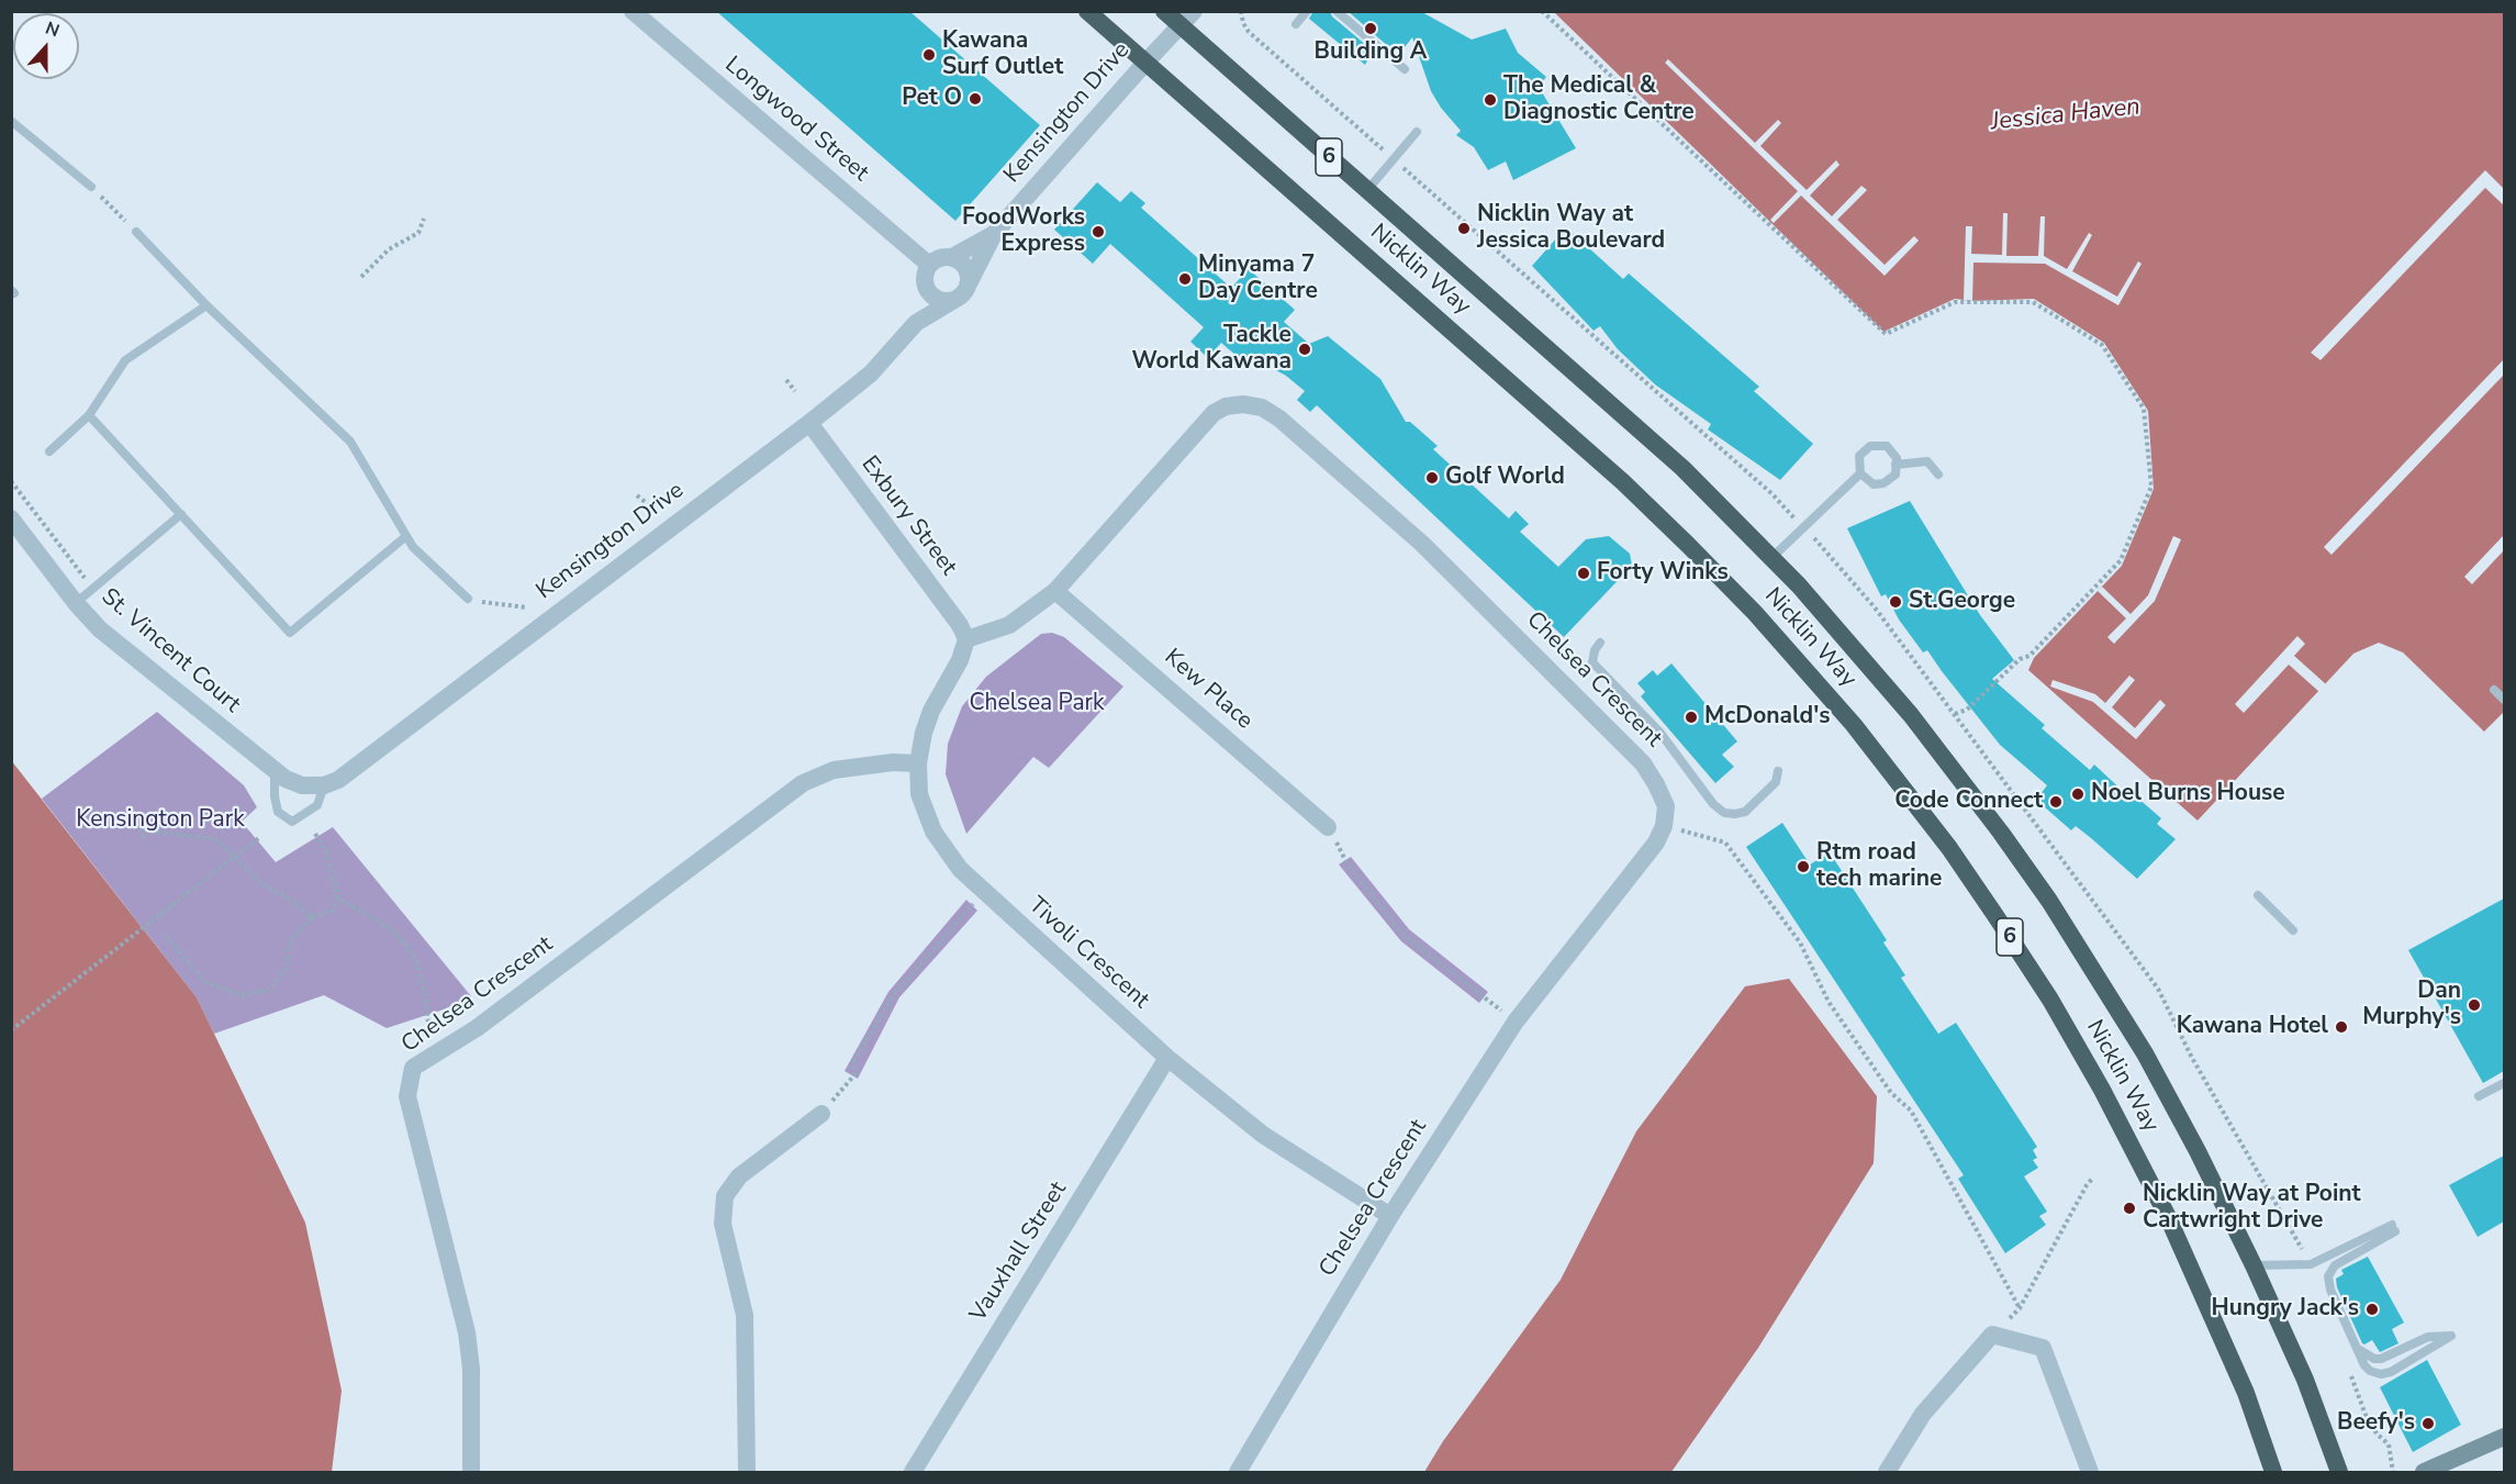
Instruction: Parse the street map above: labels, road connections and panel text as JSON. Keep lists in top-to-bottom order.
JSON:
{
  "streets": {
    "highway": ["6", "Nicklin Way"],
    "street": [
      "Kensington Drive",
      "Longwood Street",
      "Exbury Street",
      "St. Vincent Court",
      "Chelsea Crescent",
      "Kew Place",
      "Tivoli Crescent",
      "Vauxhall Street"
    ]
  },
  "crossings": [
    ["Kensington Drive", "Longwood Street"],
    ["Kensington Drive", "Nicklin Way"],
    ["Kensington Drive", "Exbury Street"],
    ["Kensington Drive", "St. Vincent Court"],
    ["Exbury Street", "Chelsea Crescent"],
    ["Exbury Street", "Tivoli Crescent"],
    ["Chelsea Crescent", "Kew Place"],
    ["Chelsea Crescent", "Tivoli Crescent"],
    ["Tivoli Crescent", "Vauxhall Street"]
  ],
  "water": ["Jessica Haven"],
  "parks": ["Chelsea Park", "Kensington Park"],
  "places": [
    "Building A",
    "Kawana Surf Outlet",
    "Pet O",
    "The Medical & Diagnostic Centre",
    "Nicklin Way at Jessica Boulevard",
    "FoodWorks Express",
    "Minyama 7 Day Centre",
    "Tackle World Kawana",
    "Golf World",
    "Forty Winks",
    "St.George",
    "McDonald's",
    "Noel Burns House",
    "Code Connect",
    "Rtm road tech marine",
    "Dan Murphy's",
    "Kawana Hotel",
    "Nicklin Way at Point Cartwright Drive",
    "Hungry Jack's",
    "Beefy's"
  ],
  "north": "top"
}
